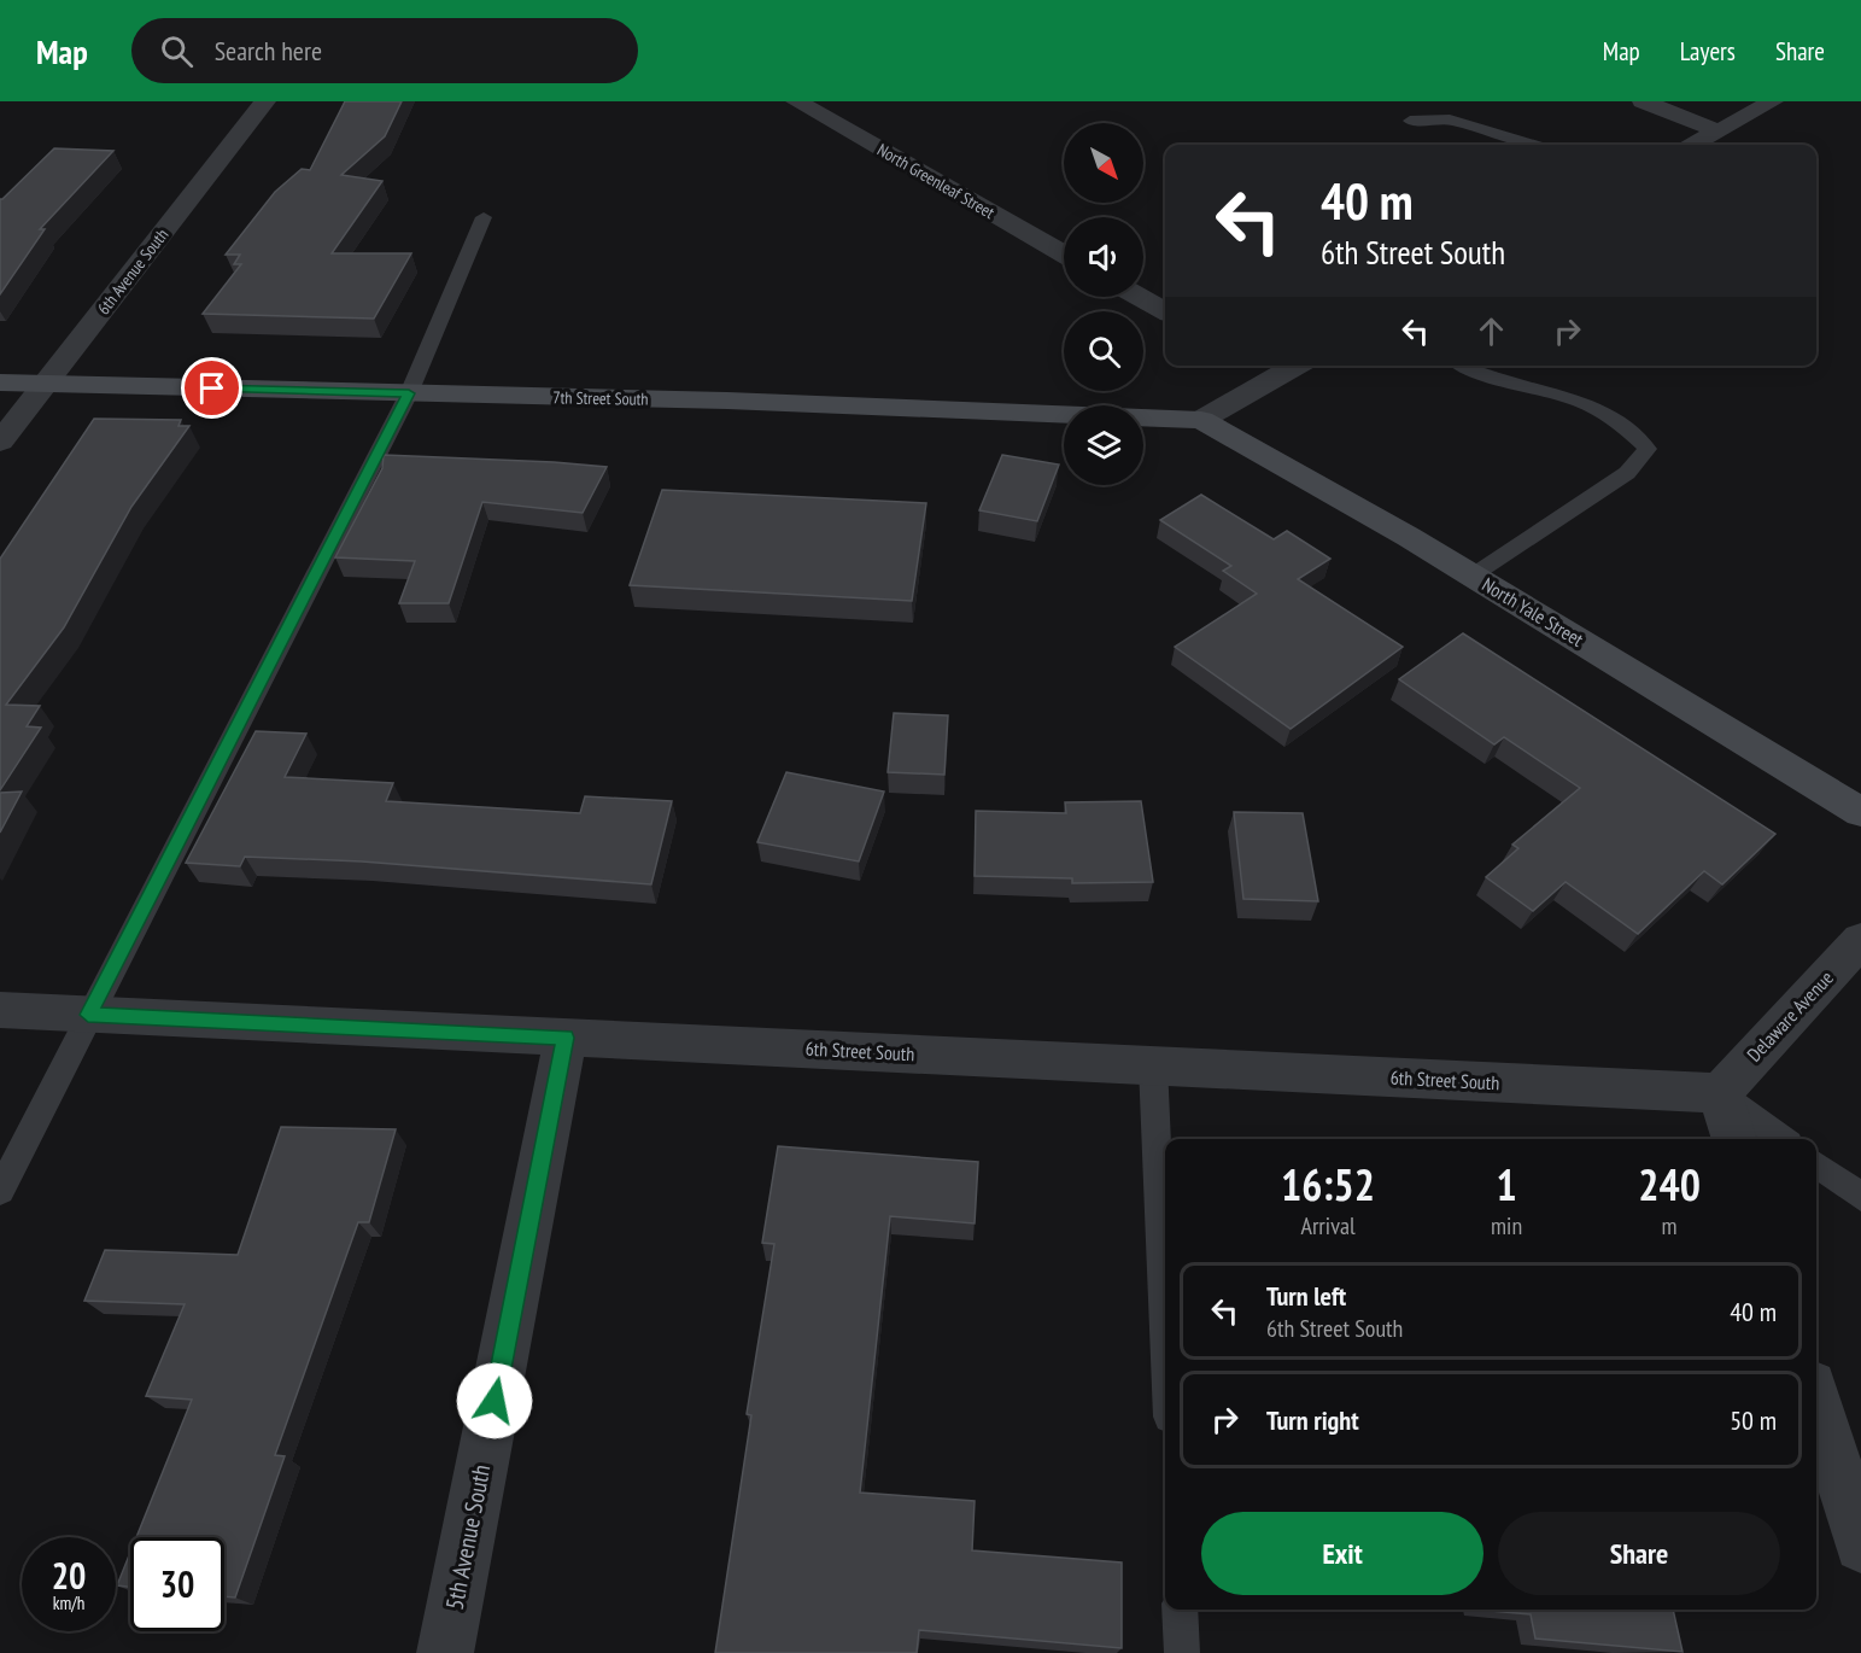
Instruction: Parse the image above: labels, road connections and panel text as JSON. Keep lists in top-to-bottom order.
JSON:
{
  "streets": {
    "main road": ["7th Street South", "North Yale Street"],
    "street": [
      "North Greenleaf Street",
      "6th Avenue South",
      "Delaware Avenue",
      "6th Street South",
      "5th Avenue South"
    ]
  },
  "crossings": [
    ["6th Avenue South", "7th Street South"],
    ["7th Street South", "North Yale Street"],
    ["Delaware Avenue", "6th Street South"],
    ["6th Street South", "5th Avenue South"]
  ],
  "north": "bottom right",
  "page": {
    "header": "Map",
    "search": "Search here",
    "nav": ["Map", "Layers", "Share"],
    "turn": ["40 m", "6th Street South"],
    "eta": [
      "16:52",
      "Arrival",
      "1",
      "min",
      "240",
      "m"
    ],
    "list": [
      {
        "name": "Turn left",
        "note": "6th Street South",
        "value": "40 m"
      },
      {
        "name": "Turn right",
        "value": "50 m"
      }
    ],
    "buttons": ["Exit", "Share"],
    "speed": "20 km/h",
    "limit": "30"
  }
}
